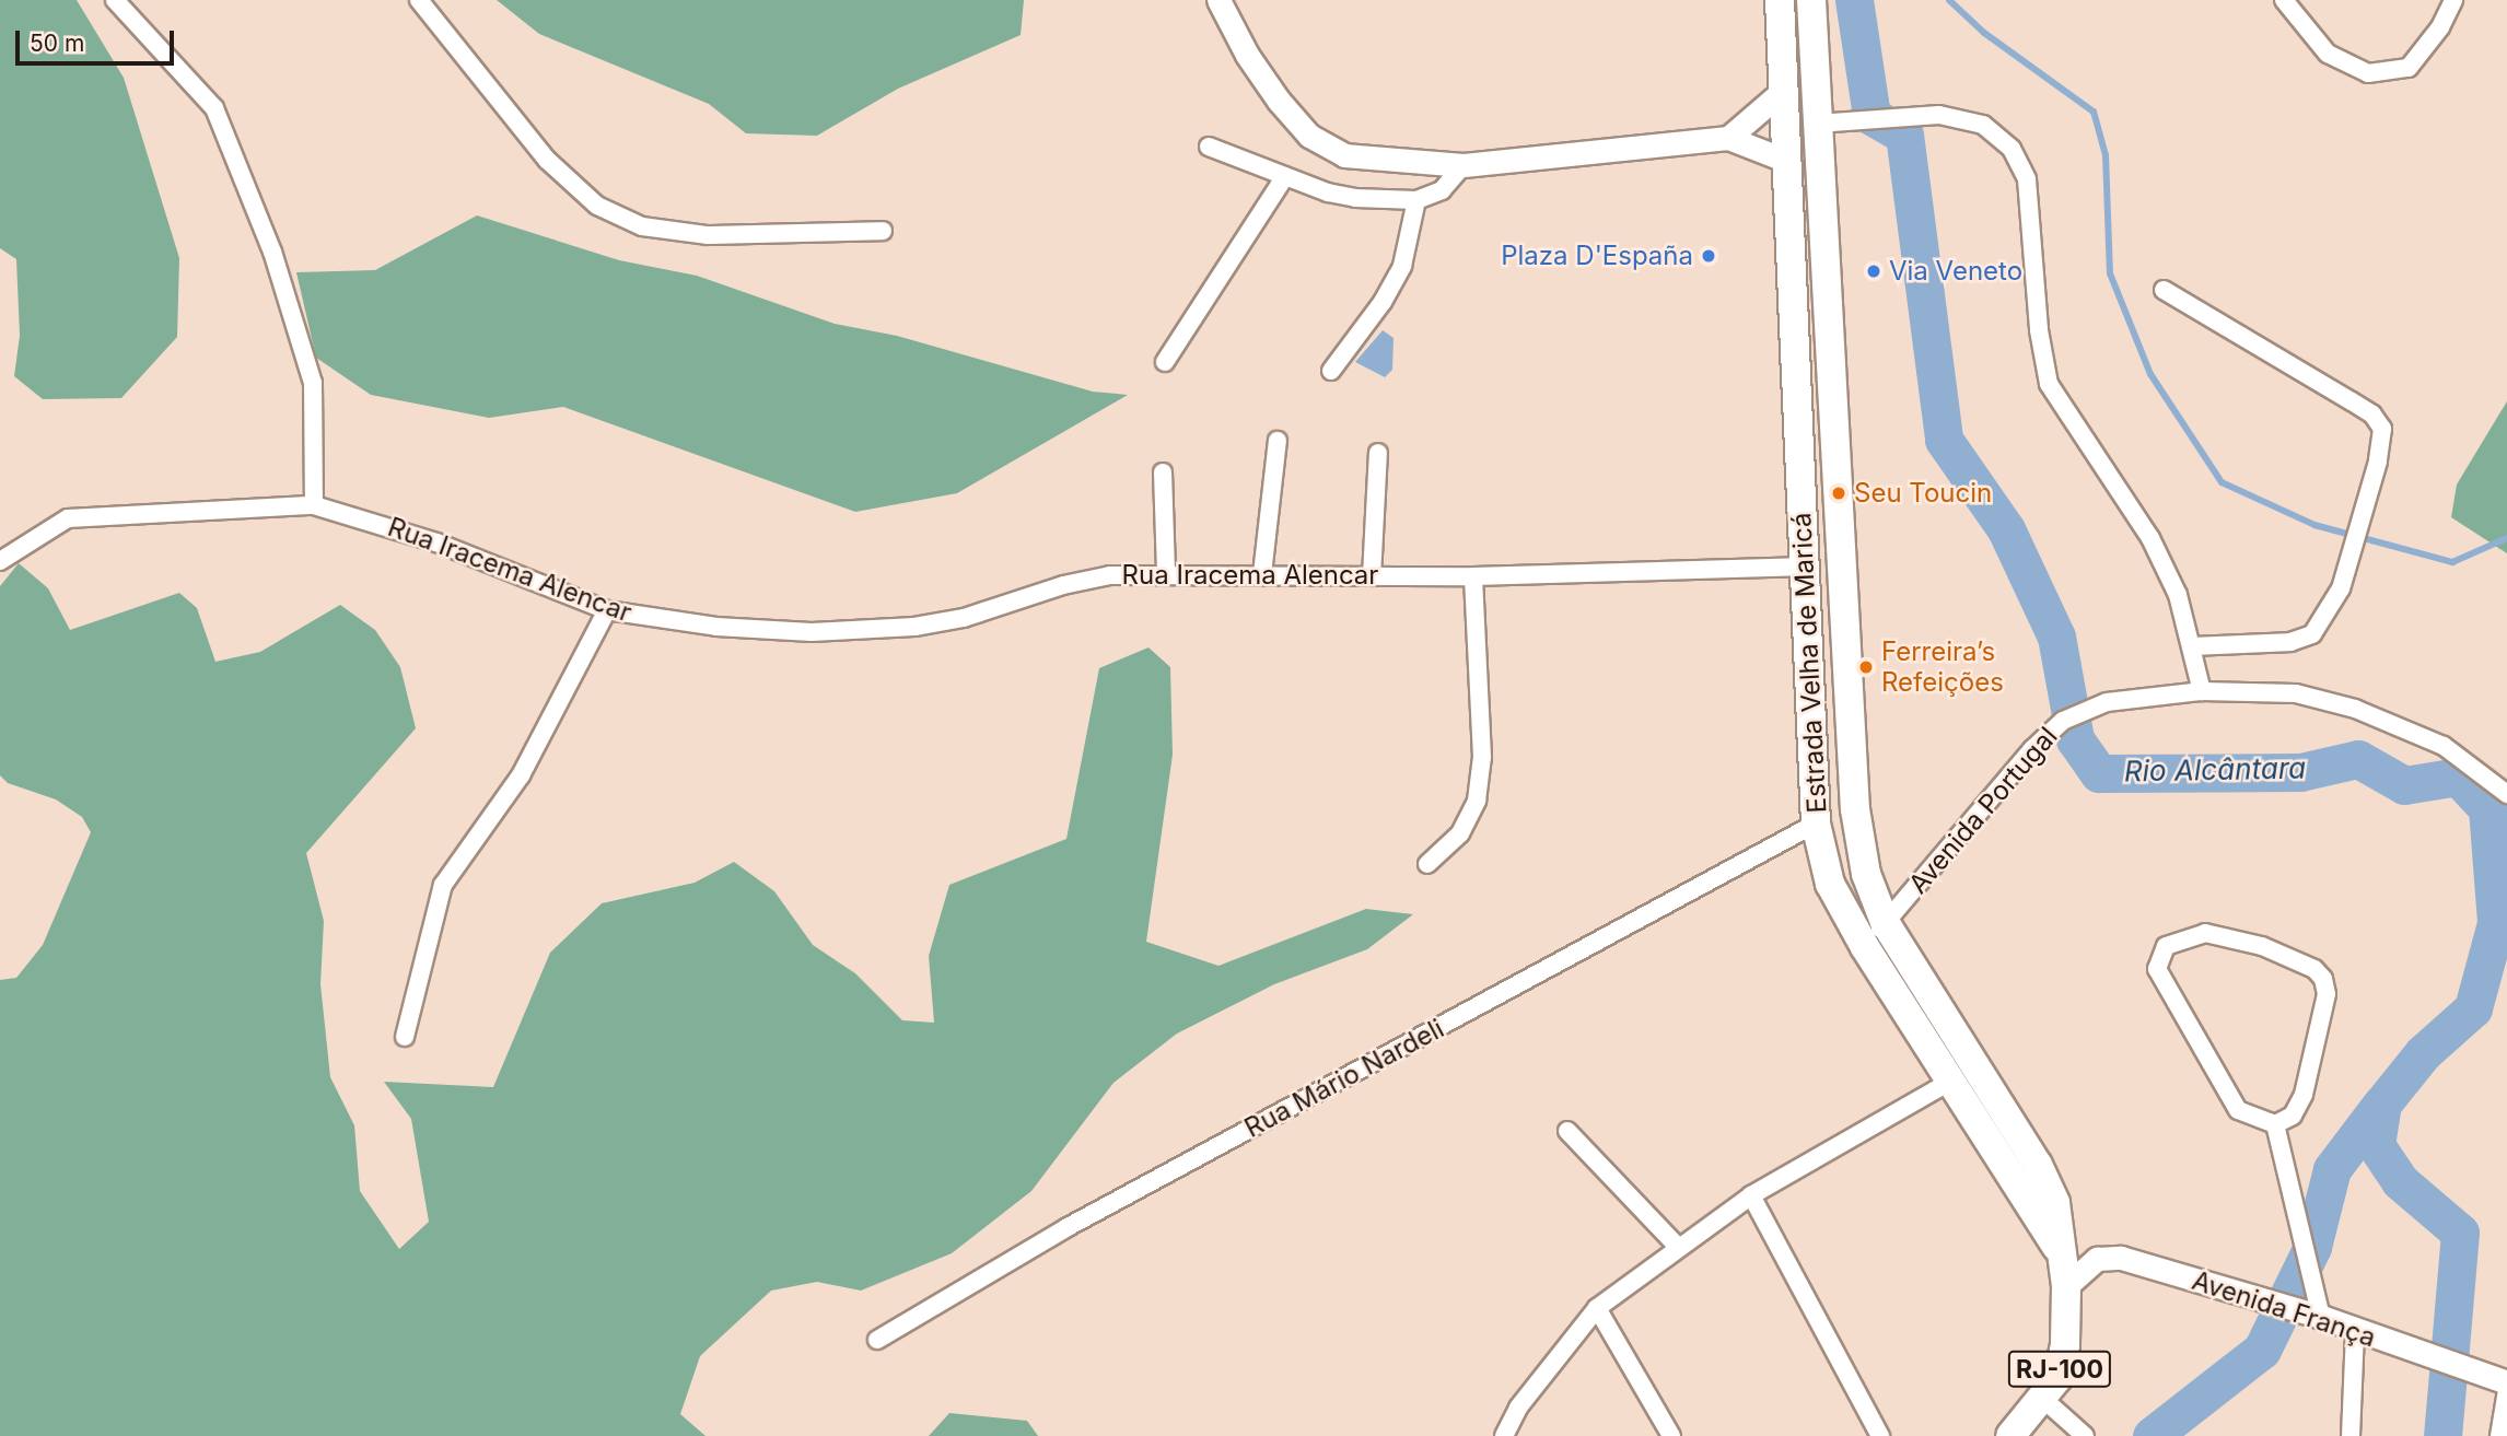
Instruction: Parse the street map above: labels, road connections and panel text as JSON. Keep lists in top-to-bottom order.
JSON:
{
  "streets": {
    "main road": ["Estrada Velha de Maricá", "RJ-100"],
    "street": [
      "Rua Iracema Alencar",
      "Avenida Portugal",
      "Rua Mário Nardeli",
      "Avenida França"
    ]
  },
  "crossings": [
    ["Rua Iracema Alencar", "Estrada Velha de Maricá"],
    ["Estrada Velha de Maricá", "Avenida Portugal"],
    ["Estrada Velha de Maricá", "Rua Mário Nardeli"],
    ["Estrada Velha de Maricá", "Avenida França"]
  ],
  "water": ["Rio Alcântara"],
  "places": [
    "Plaza D'España",
    "Via Veneto",
    "Seu Toucin",
    "Ferreira’s Refeições"
  ],
  "scale_bar": "50 m"
}
